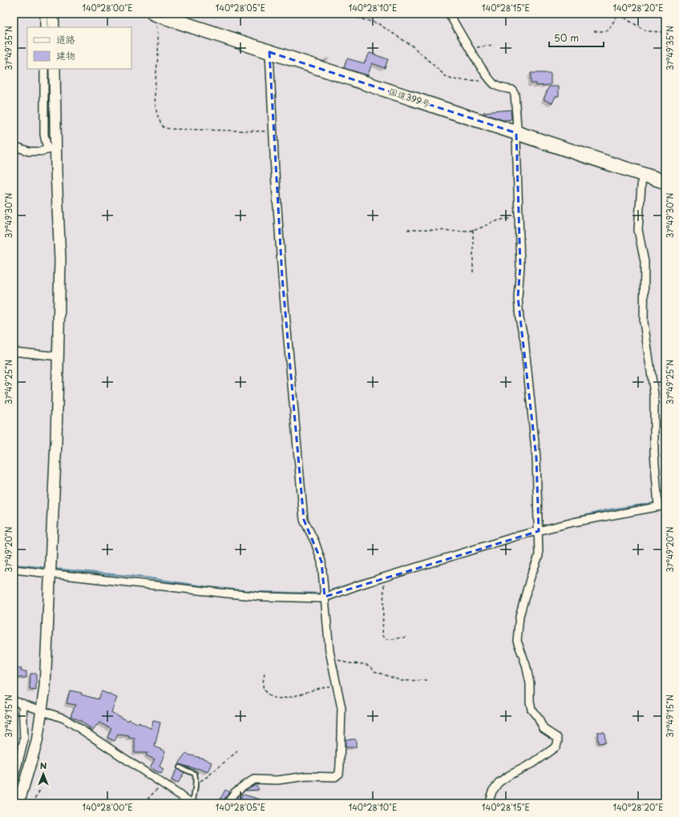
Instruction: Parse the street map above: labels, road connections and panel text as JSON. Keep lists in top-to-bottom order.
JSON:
{
  "streets": {
    "highway": ["国道399号"]
  },
  "legend": ["道路", "建物"],
  "scale_bar": "50 m",
  "north": "top",
  "coordinates": [
    "140°28'00\"E",
    "140°28'05\"E",
    "140°28'10\"E",
    "140°28'15\"E",
    "140°28'20\"E",
    "37°49'35\"N",
    "37°49'30\"N",
    "37°49'25\"N",
    "37°49'20\"N",
    "37°49'15\"N"
  ]
}
